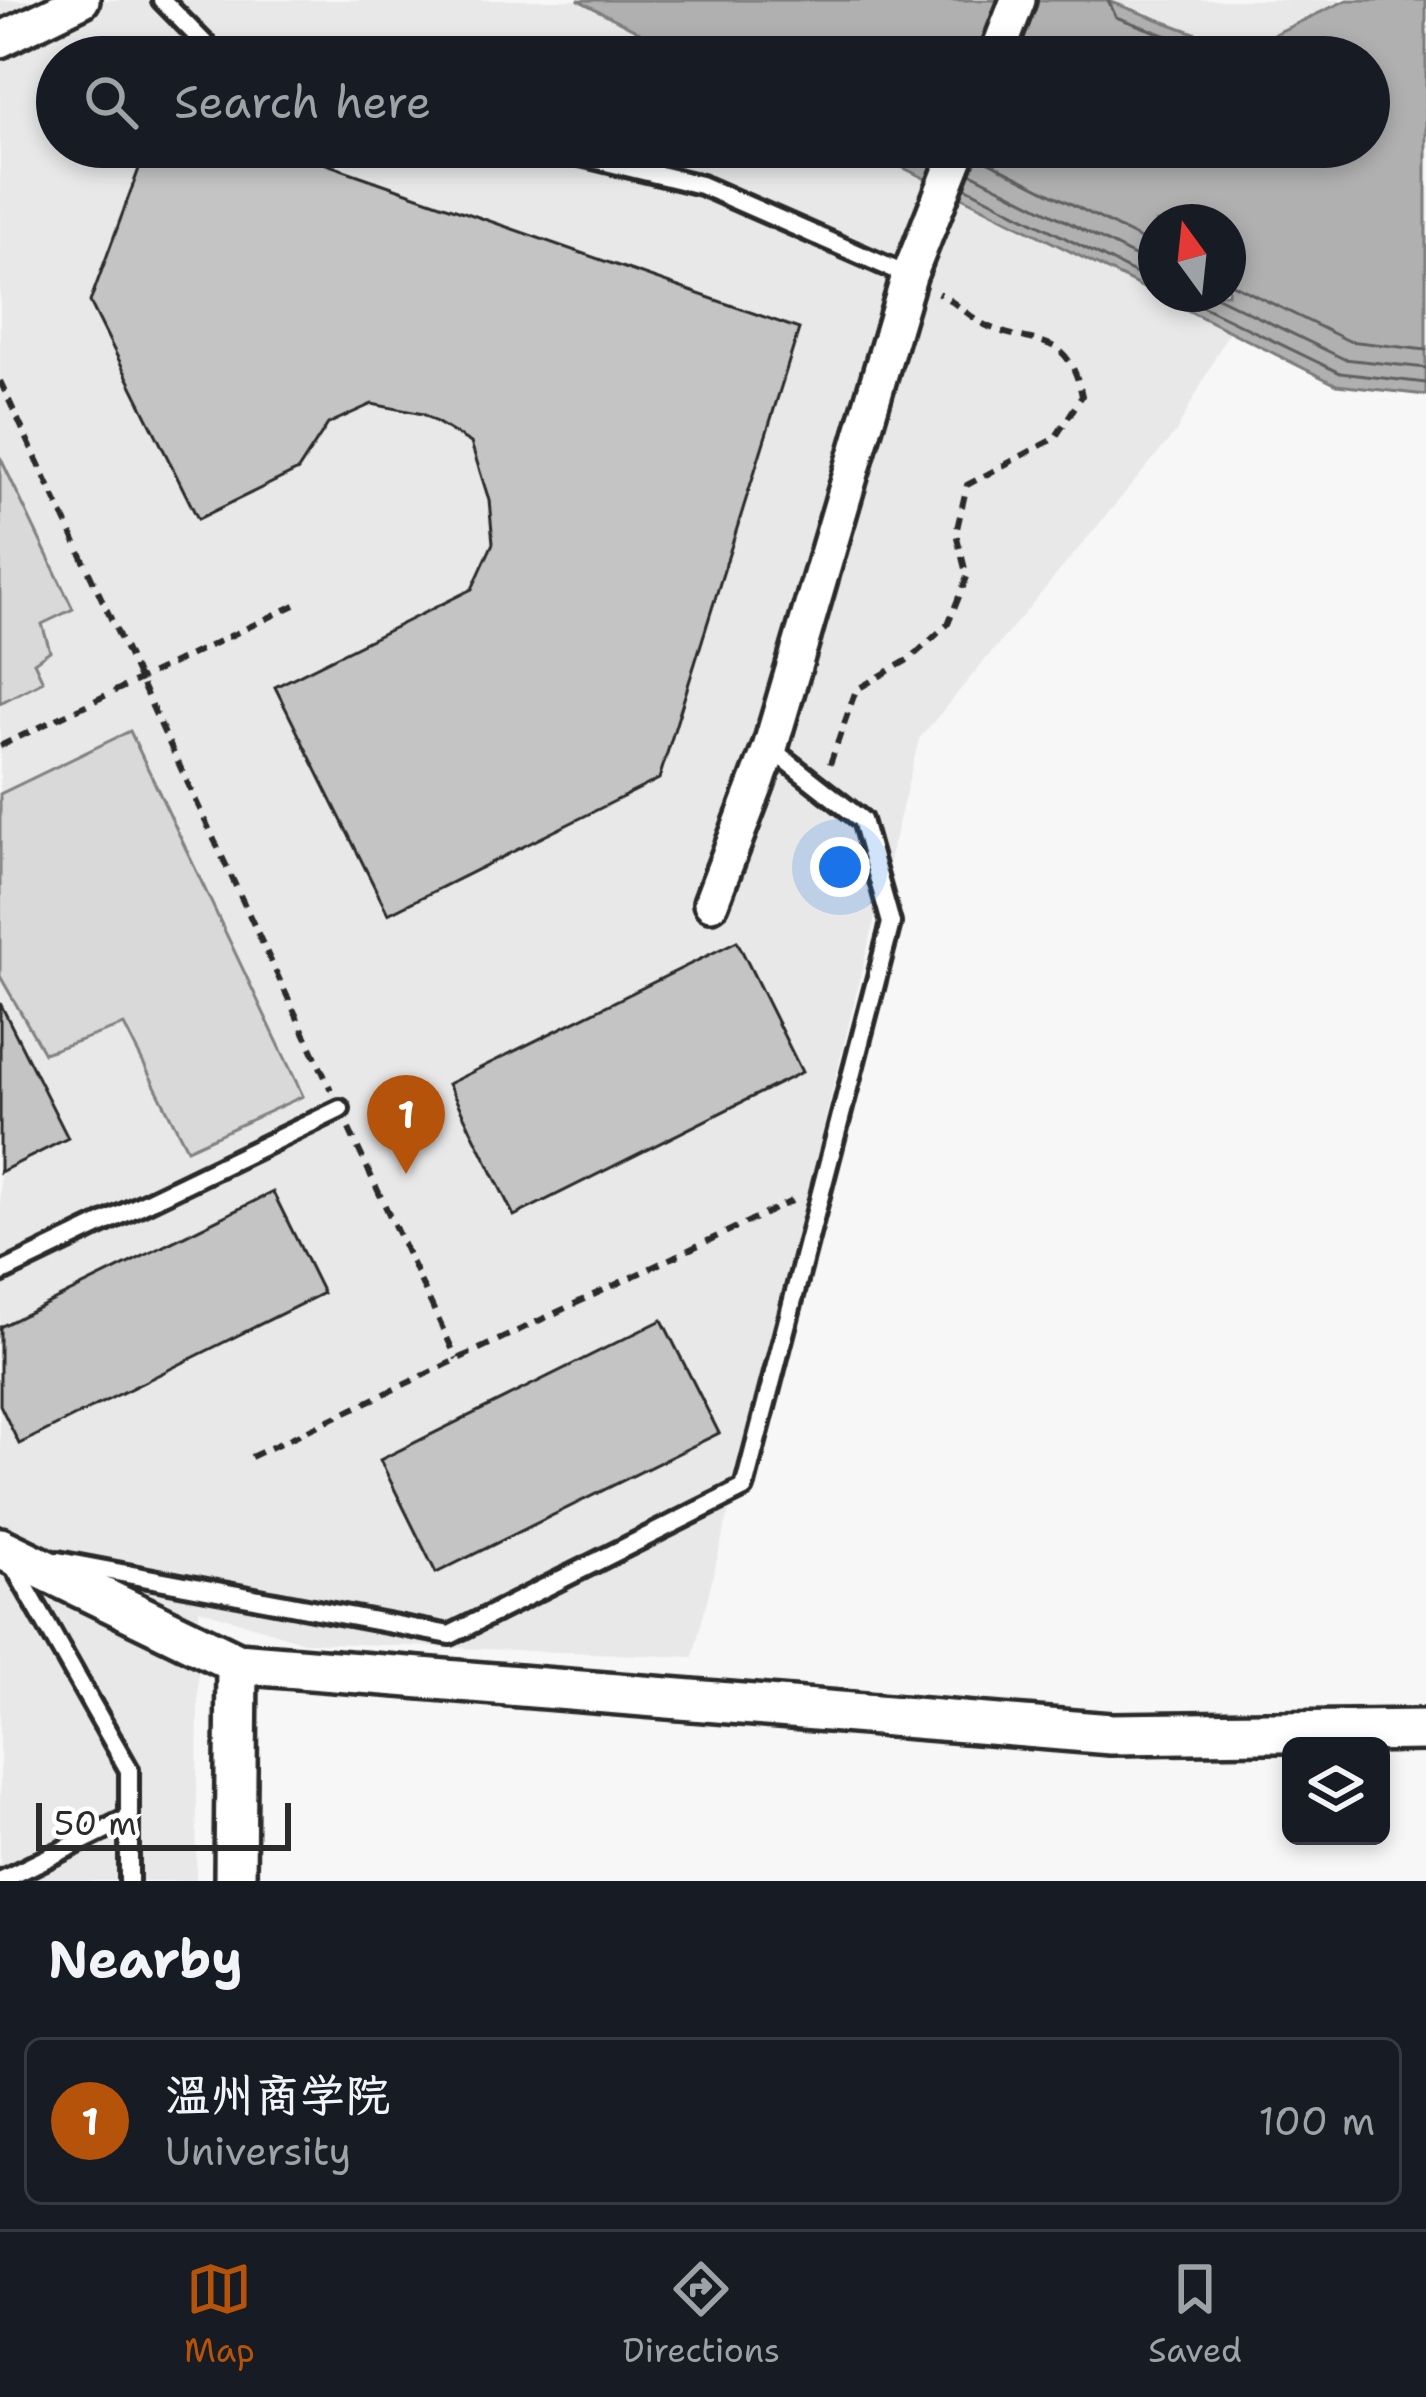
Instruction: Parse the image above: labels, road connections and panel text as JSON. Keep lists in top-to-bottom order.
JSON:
{
  "scale_bar": "50 m",
  "north": "top",
  "page": {
    "search": "Search here",
    "pins": "1",
    "scale": "50 m",
    "heading": "Nearby",
    "list": [
      {
        "mark": "1",
        "name": "温州商学院",
        "note": "University",
        "value": "100 m"
      }
    ],
    "nav": ["Map", "Directions", "Saved"]
  }
}
